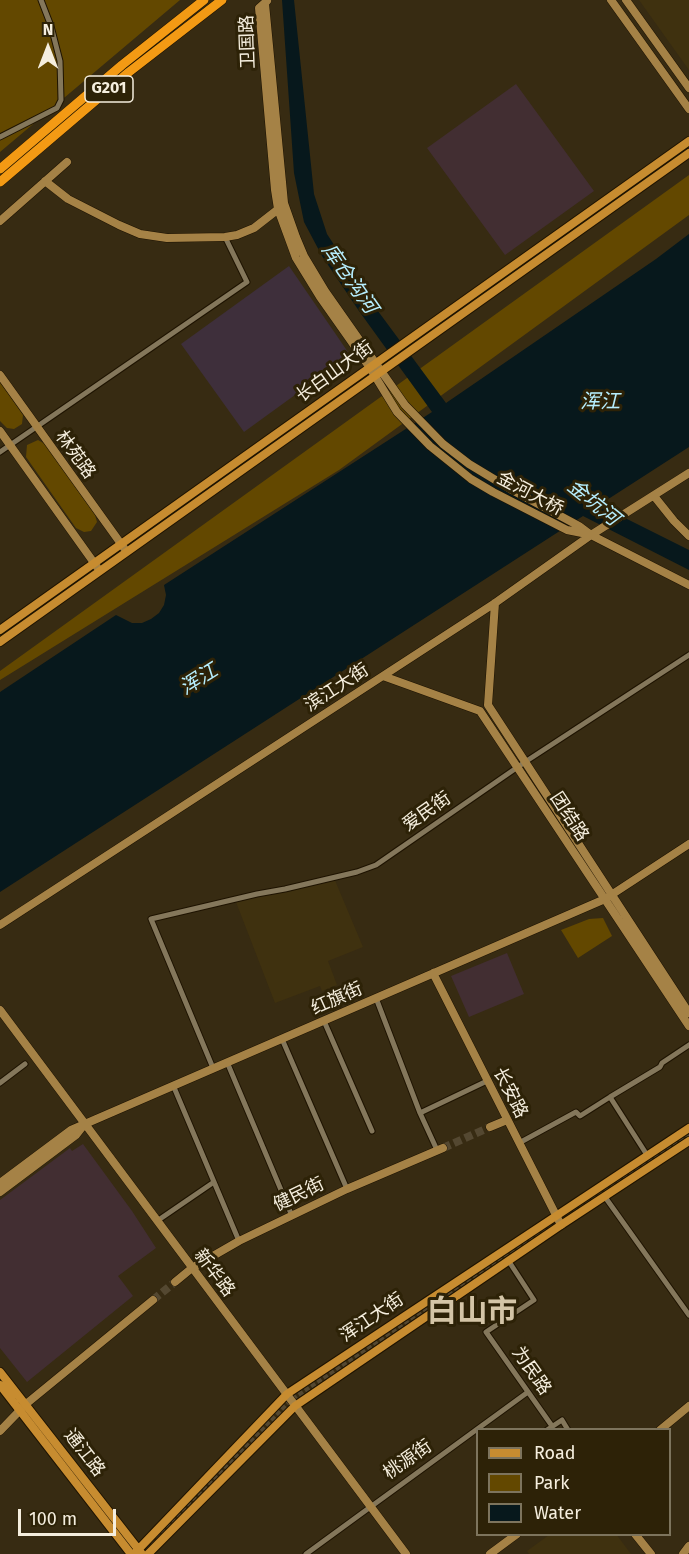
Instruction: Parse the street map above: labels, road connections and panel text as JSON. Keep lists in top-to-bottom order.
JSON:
{
  "streets": {
    "highway": ["G201"],
    "main road": ["长白山大街", "浑江大街", "通江路"],
    "street": [
      "卫国路",
      "林苑路",
      "金河大桥",
      "滨江大街",
      "爱民街",
      "团结路",
      "红旗街",
      "长安路",
      "健民街",
      "新华路",
      "为民路",
      "桃源街"
    ]
  },
  "crossings": [
    ["卫国路", "长白山大街"],
    ["卫国路", "金河大桥"],
    ["长白山大街", "林苑路"],
    ["金河大桥", "滨江大街"],
    ["爱民街", "团结路"],
    ["爱民街", "红旗街"],
    ["团结路", "红旗街"],
    ["红旗街", "长安路"],
    ["红旗街", "新华路"],
    ["长安路", "浑江大街"],
    ["健民街", "新华路"],
    ["新华路", "浑江大街"],
    ["新华路", "桃源街"],
    ["浑江大街", "为民路"],
    ["浑江大街", "通江路"],
    ["为民路", "桃源街"]
  ],
  "districts": ["白山市"],
  "water": ["库仓沟河", "浑江", "金坑河"],
  "legend": ["Road", "Park", "Water"],
  "scale_bar": "100 m",
  "north": "top"
}
